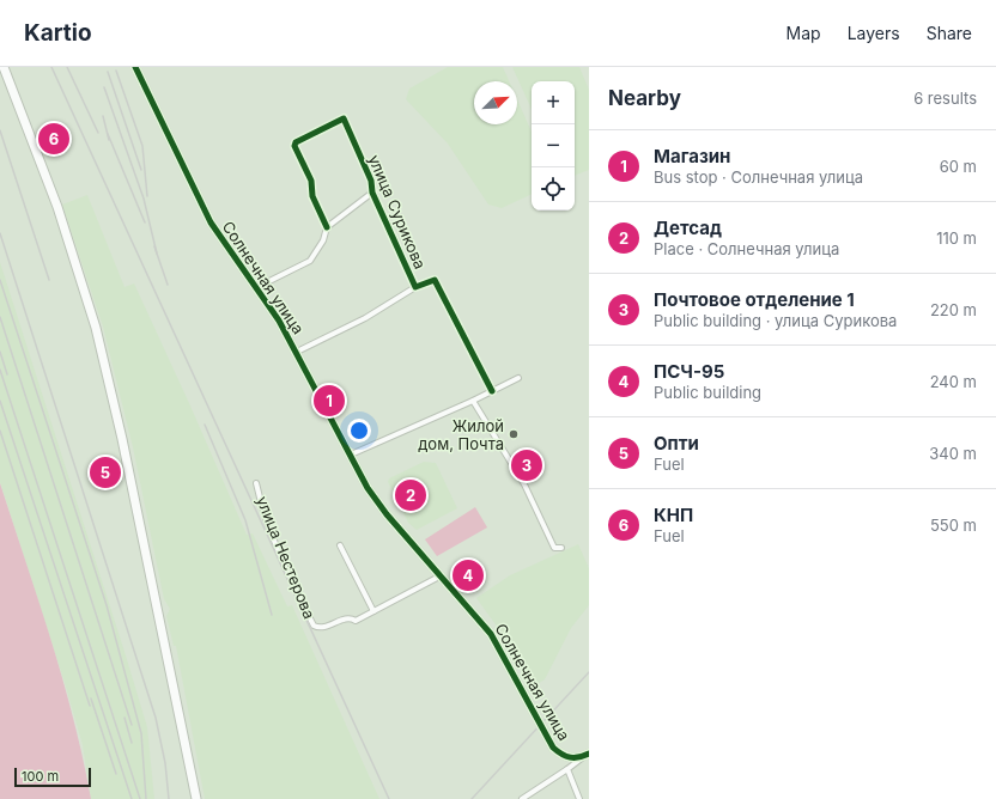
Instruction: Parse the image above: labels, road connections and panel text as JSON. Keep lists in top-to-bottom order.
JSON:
{
  "streets": {
    "street": ["улица Сурикова", "Солнечная улица", "улица Нестерова"]
  },
  "crossings": [
    ["Солнечная улица", "улица Нестерова"]
  ],
  "places": ["Жилой дом, Почта"],
  "scale_bar": "100 m",
  "north": "top right",
  "page": {
    "header": "Kartio",
    "nav": ["Map", "Layers", "Share"],
    "heading": ["Nearby", "6 results"],
    "map_buttons": ["+", "−"],
    "pins": [
      "6",
      "1",
      "3",
      "5",
      "2",
      "4"
    ],
    "list": [
      {
        "mark": "1",
        "name": "Магазин",
        "note": "Bus stop · Солнечная улица",
        "value": "60 m"
      },
      {
        "mark": "2",
        "name": "Детсад",
        "note": "Place · Солнечная улица",
        "value": "110 m"
      },
      {
        "mark": "3",
        "name": "Почтовое отделение 1",
        "note": "Public building · улица Сурикова",
        "value": "220 m"
      },
      {
        "mark": "4",
        "name": "ПСЧ-95",
        "note": "Public building",
        "value": "240 m"
      },
      {
        "mark": "5",
        "name": "Опти",
        "note": "Fuel",
        "value": "340 m"
      },
      {
        "mark": "6",
        "name": "КНП",
        "note": "Fuel",
        "value": "550 m"
      }
    ],
    "scale": "100 m"
  }
}
